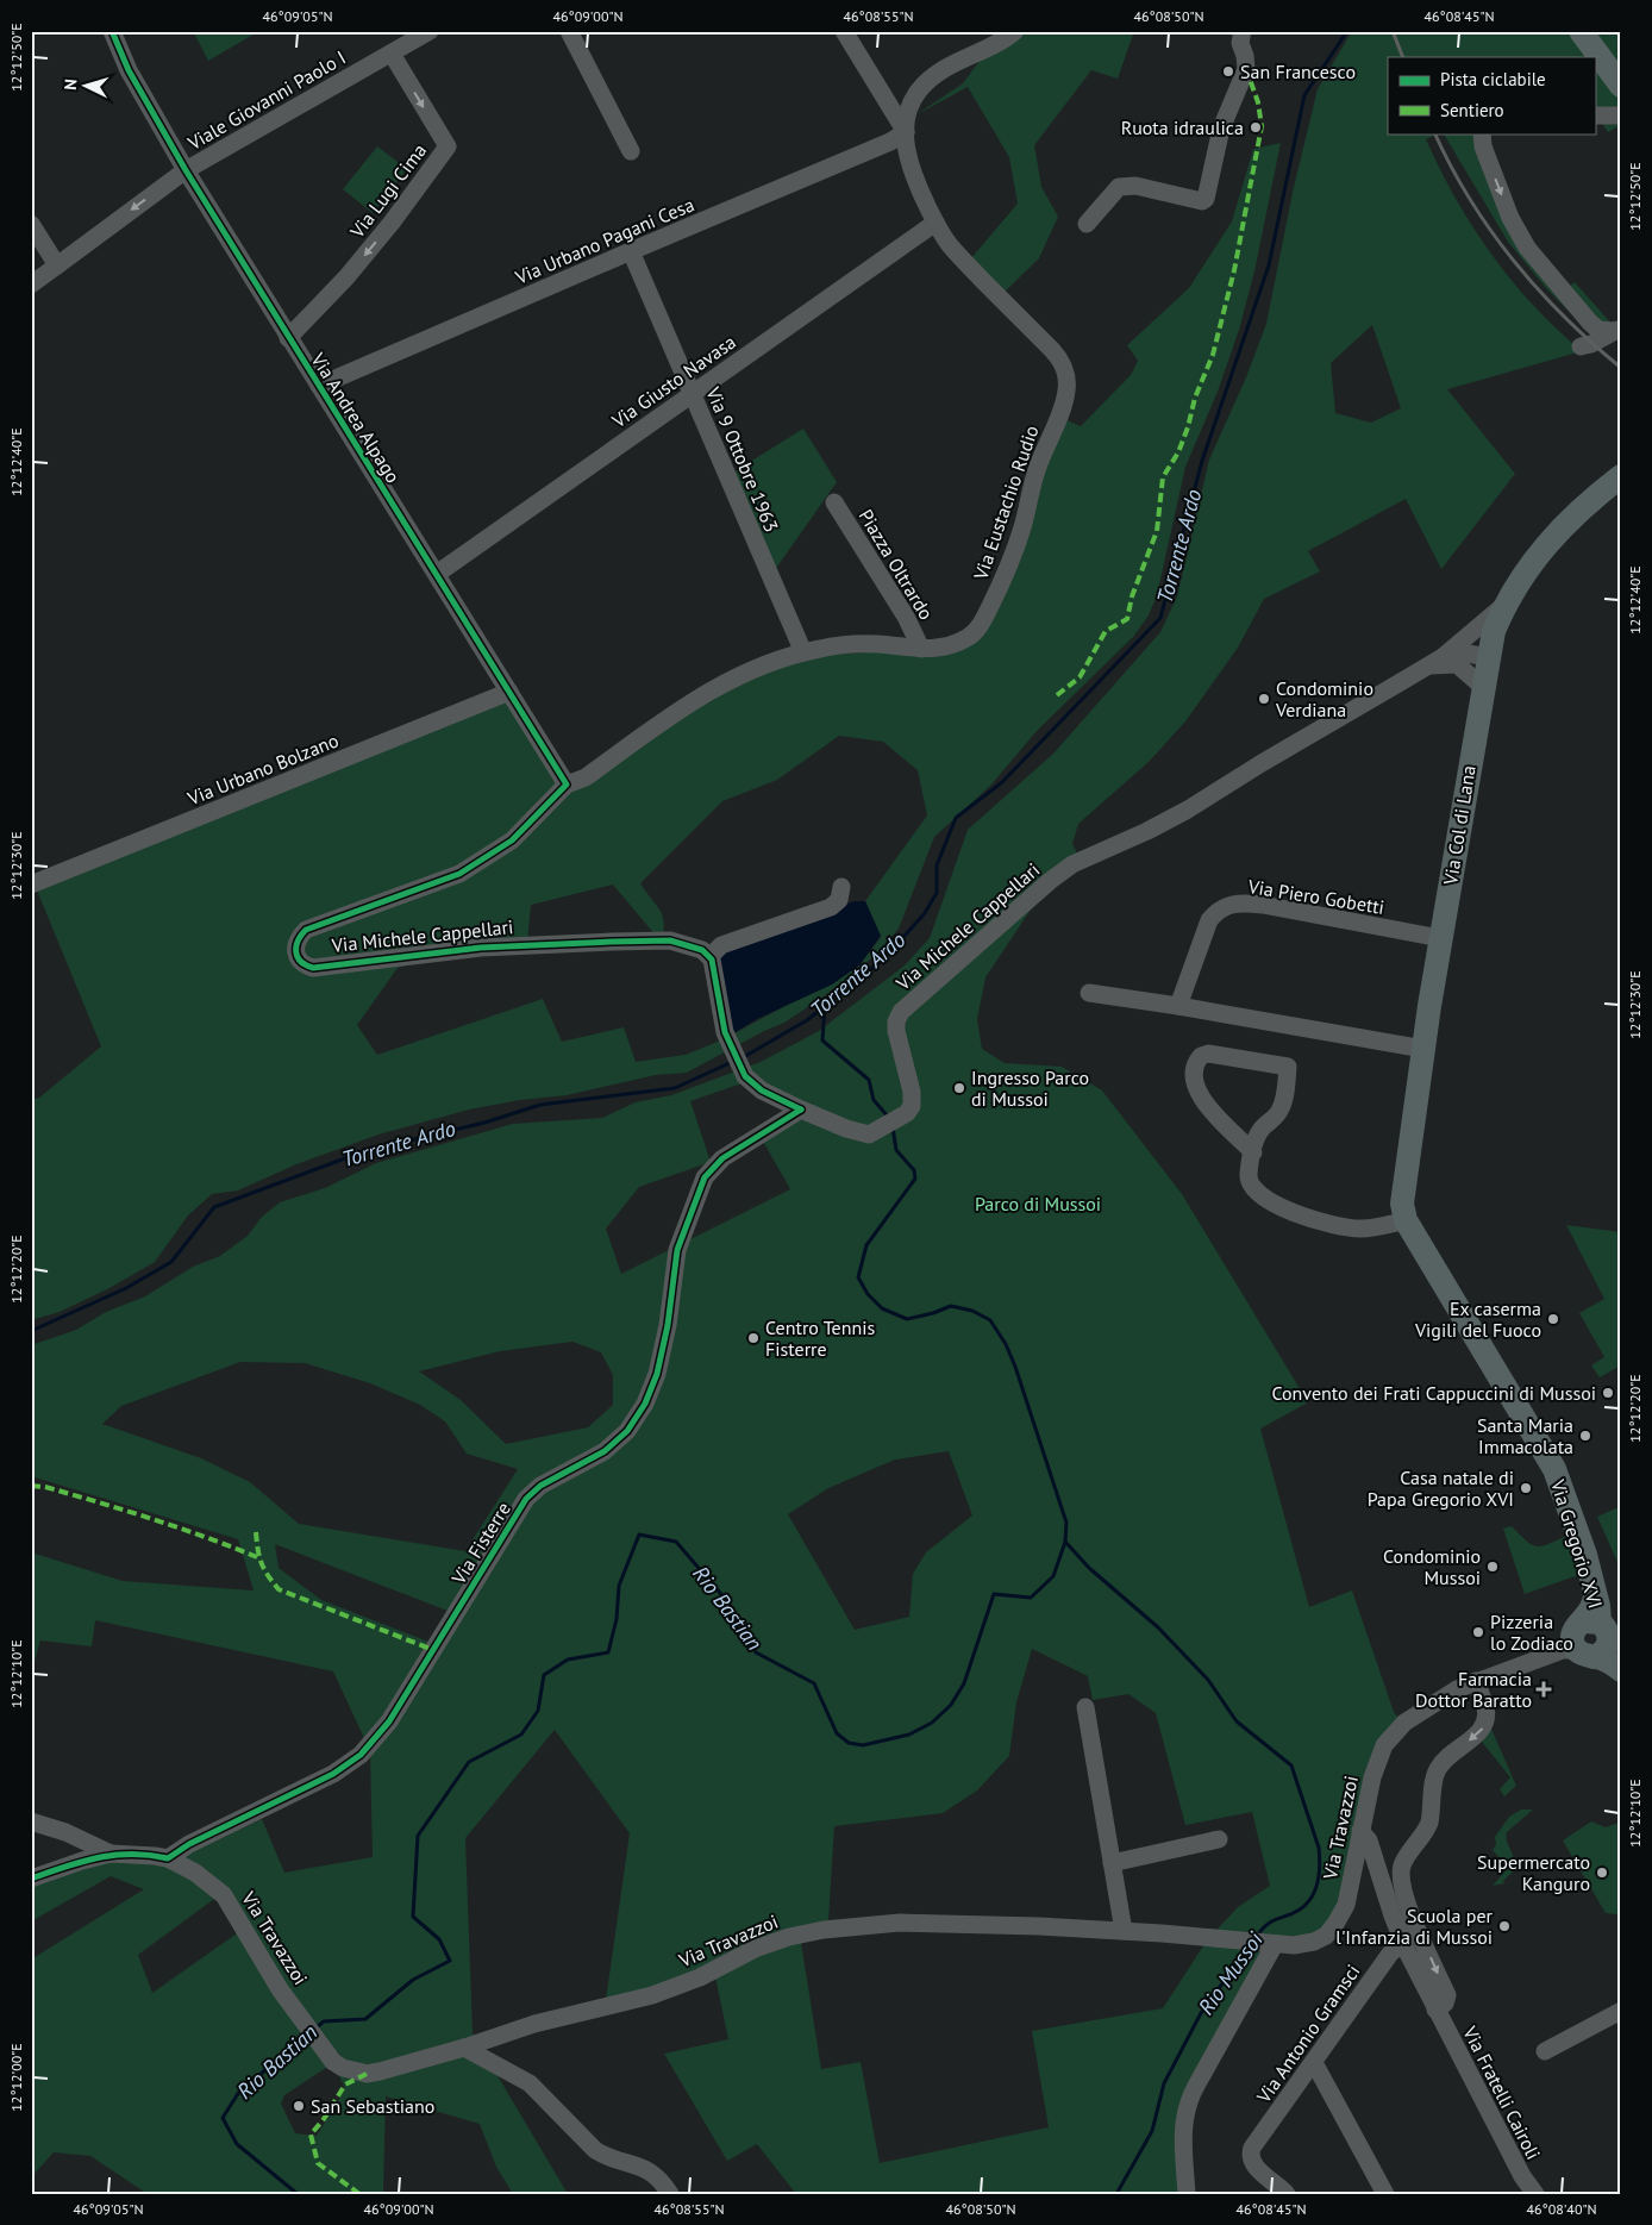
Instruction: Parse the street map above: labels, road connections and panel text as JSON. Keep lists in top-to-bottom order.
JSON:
{
  "streets": {
    "main road": ["Via Col di Lana", "Via Gregorio XVI"],
    "street": [
      "Viale Giovanni Paolo I",
      "Via Lugi Cima",
      "Via Urbano Pagani Cesa",
      "Via Giusto Navasa",
      "Via Andrea Alpago",
      "Via 9 Ottobre 1963",
      "Via Eustachio Rudio",
      "Piazza Oltrardo",
      "Via Urbano Bolzano",
      "Via Piero Gobetti",
      "Via Michele Cappellari",
      "Via Fisterre",
      "Via Travazzoi",
      "Via Antonio Gramsci",
      "Via Fratelli Cairoli"
    ]
  },
  "crossings": [
    ["Viale Giovanni Paolo I", "Via Lugi Cima"],
    ["Viale Giovanni Paolo I", "Via Andrea Alpago"],
    ["Via Lugi Cima", "Via Andrea Alpago"],
    ["Via Urbano Pagani Cesa", "Via Andrea Alpago"],
    ["Via Urbano Pagani Cesa", "Via 9 Ottobre 1963"],
    ["Via Urbano Pagani Cesa", "Via Eustachio Rudio"],
    ["Via Giusto Navasa", "Via Andrea Alpago"],
    ["Via Giusto Navasa", "Via 9 Ottobre 1963"],
    ["Via Giusto Navasa", "Via Eustachio Rudio"],
    ["Via Andrea Alpago", "Via Eustachio Rudio"],
    ["Via Andrea Alpago", "Via Urbano Bolzano"],
    ["Via Andrea Alpago", "Via Michele Cappellari"],
    ["Via 9 Ottobre 1963", "Via Eustachio Rudio"],
    ["Via Eustachio Rudio", "Piazza Oltrardo"],
    ["Via Eustachio Rudio", "Via Michele Cappellari"],
    ["Via Col di Lana", "Via Piero Gobetti"],
    ["Via Col di Lana", "Via Michele Cappellari"],
    ["Via Col di Lana", "Via Gregorio XVI"],
    ["Via Michele Cappellari", "Via Fisterre"],
    ["Via Fisterre", "Via Travazzoi"],
    ["Via Gregorio XVI", "Via Travazzoi"],
    ["Via Travazzoi", "Via Fratelli Cairoli"],
    ["Via Antonio Gramsci", "Via Fratelli Cairoli"]
  ],
  "one_way": ["Via Lugi Cima"],
  "water": ["Torrente Ardo", "Rio Bastian", "Rio Mussoi"],
  "parks": ["Parco di Mussoi"],
  "places": {
    "other": [
      "San Francesco",
      "Ruota idraulica",
      "Condominio Verdiana",
      "Ingresso Parco di Mussoi",
      "Ex caserma Vigili del Fuoco",
      "Centro Tennis Fisterre",
      "Convento dei Frati Cappuccini di Mussoi",
      "Santa Maria Immacolata",
      "Casa natale di Papa Gregorio XVI",
      "Condominio Mussoi",
      "Pizzeria lo Zodiaco",
      "Supermercato Kanguro",
      "Scuola per l'Infanzia di Mussoi",
      "San Sebastiano"
    ],
    "health": ["Farmacia Dottor Baratto"]
  },
  "legend": ["Pista ciclabile", "Sentiero"],
  "north": "left",
  "coordinates": [
    "46°09'05\"N",
    "46°09'00\"N",
    "46°08'55\"N",
    "46°08'50\"N",
    "46°08'45\"N",
    "12°12'50\"E",
    "12°12'40\"E",
    "12°12'30\"E",
    "12°12'20\"E",
    "12°12'10\"E",
    "12°12'00\"E",
    "46°08'40\"N"
  ]
}
